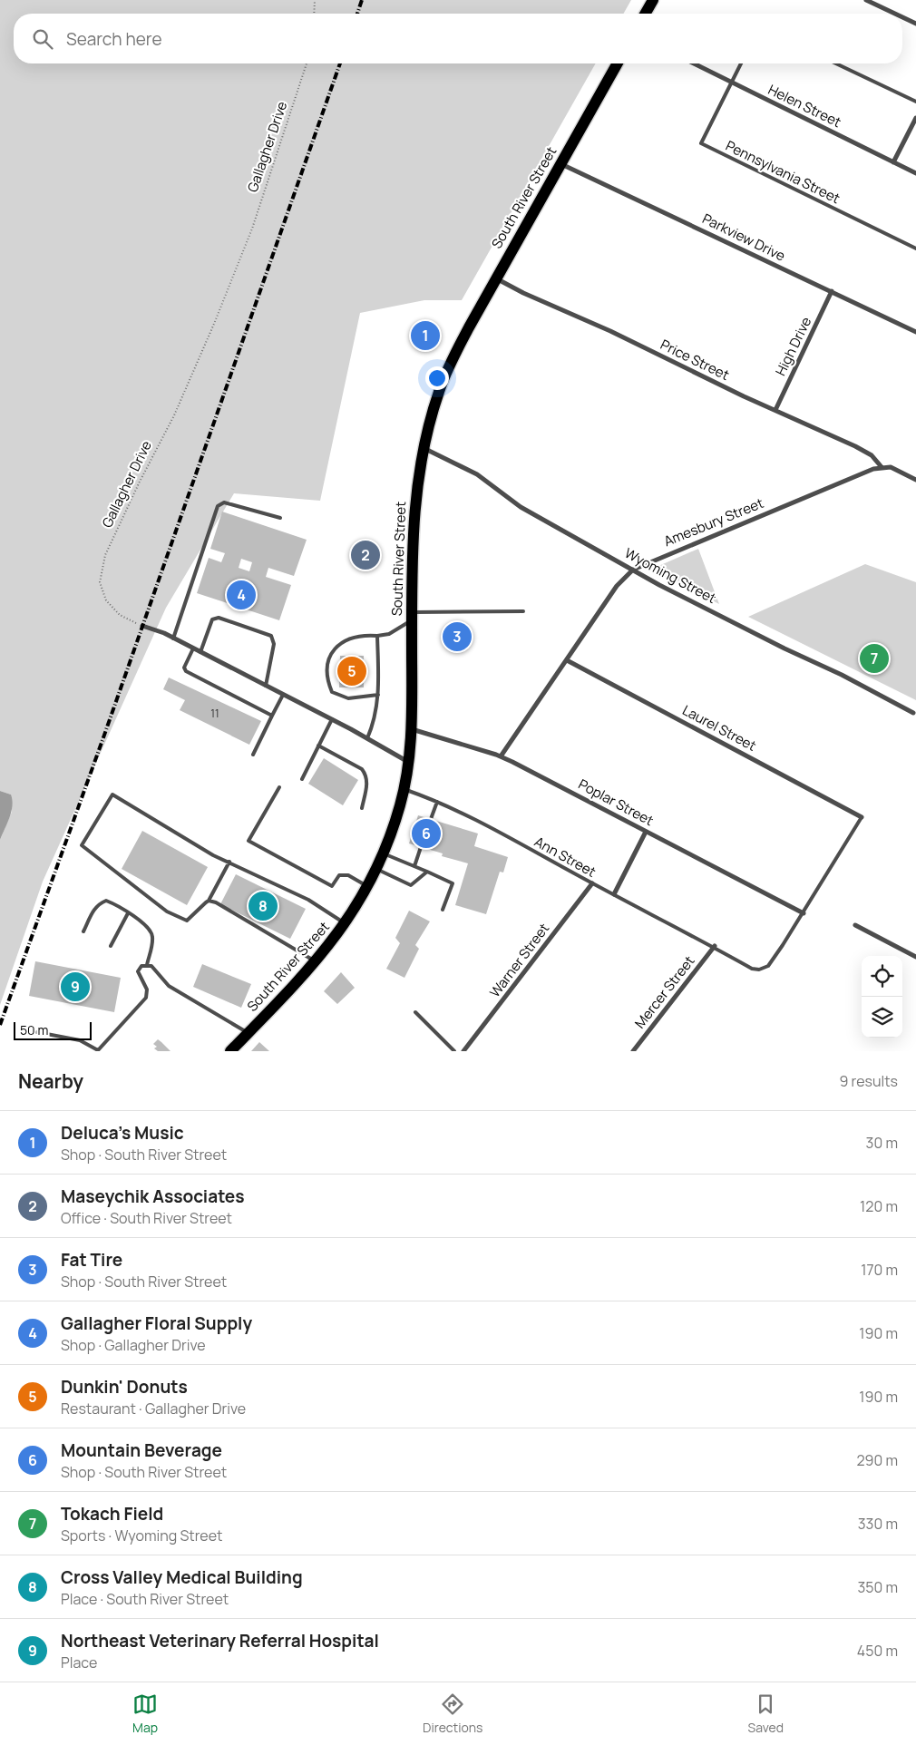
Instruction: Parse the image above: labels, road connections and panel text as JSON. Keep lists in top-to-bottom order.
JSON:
{
  "streets": {
    "main road": ["South River Street"],
    "street": [
      "Helen Street",
      "Parkview Drive",
      "High Drive",
      "Price Street",
      "Amesbury Street",
      "Wyoming Street",
      "Laurel Street",
      "Poplar Street",
      "Warner Street",
      "Mercer Street"
    ],
    "lane": ["Pennsylvania Street", "Ann Street"],
    "path": ["Gallagher Drive"]
  },
  "crossings": [
    ["Helen Street", "Pennsylvania Street"],
    ["South River Street", "Parkview Drive"],
    ["South River Street", "Price Street"],
    ["South River Street", "Wyoming Street"],
    ["South River Street", "Poplar Street"],
    ["South River Street", "Ann Street"],
    ["Parkview Drive", "High Drive"],
    ["High Drive", "Price Street"],
    ["Price Street", "Amesbury Street"],
    ["Amesbury Street", "Wyoming Street"],
    ["Amesbury Street", "Laurel Street"],
    ["Amesbury Street", "Poplar Street"],
    ["Poplar Street", "Ann Street"],
    ["Ann Street", "Warner Street"],
    ["Ann Street", "Mercer Street"]
  ],
  "house_numbers": ["11"],
  "scale_bar": "50 m",
  "page": {
    "search": "Search here",
    "pins": [
      "1",
      "2",
      "4",
      "3",
      "7",
      "5",
      "6",
      "8",
      "9"
    ],
    "scale": "50 m",
    "heading": ["Nearby", "9 results"],
    "list": [
      {
        "mark": "1",
        "name": "Deluca's Music",
        "note": "Shop · South River Street",
        "value": "30 m"
      },
      {
        "mark": "2",
        "name": "Maseychik Associates",
        "note": "Office · South River Street",
        "value": "120 m"
      },
      {
        "mark": "3",
        "name": "Fat Tire",
        "note": "Shop · South River Street",
        "value": "170 m"
      },
      {
        "mark": "4",
        "name": "Gallagher Floral Supply",
        "note": "Shop · Gallagher Drive",
        "value": "190 m"
      },
      {
        "mark": "5",
        "name": "Dunkin' Donuts",
        "note": "Restaurant · Gallagher Drive",
        "value": "190 m"
      },
      {
        "mark": "6",
        "name": "Mountain Beverage",
        "note": "Shop · South River Street",
        "value": "290 m"
      },
      {
        "mark": "7",
        "name": "Tokach Field",
        "note": "Sports · Wyoming Street",
        "value": "330 m"
      },
      {
        "mark": "8",
        "name": "Cross Valley Medical Building",
        "note": "Place · South River Street",
        "value": "350 m"
      },
      {
        "mark": "9",
        "name": "Northeast Veterinary Referral Hospital",
        "note": "Place",
        "value": "450 m"
      }
    ],
    "nav": ["Map", "Directions", "Saved"]
  }
}
